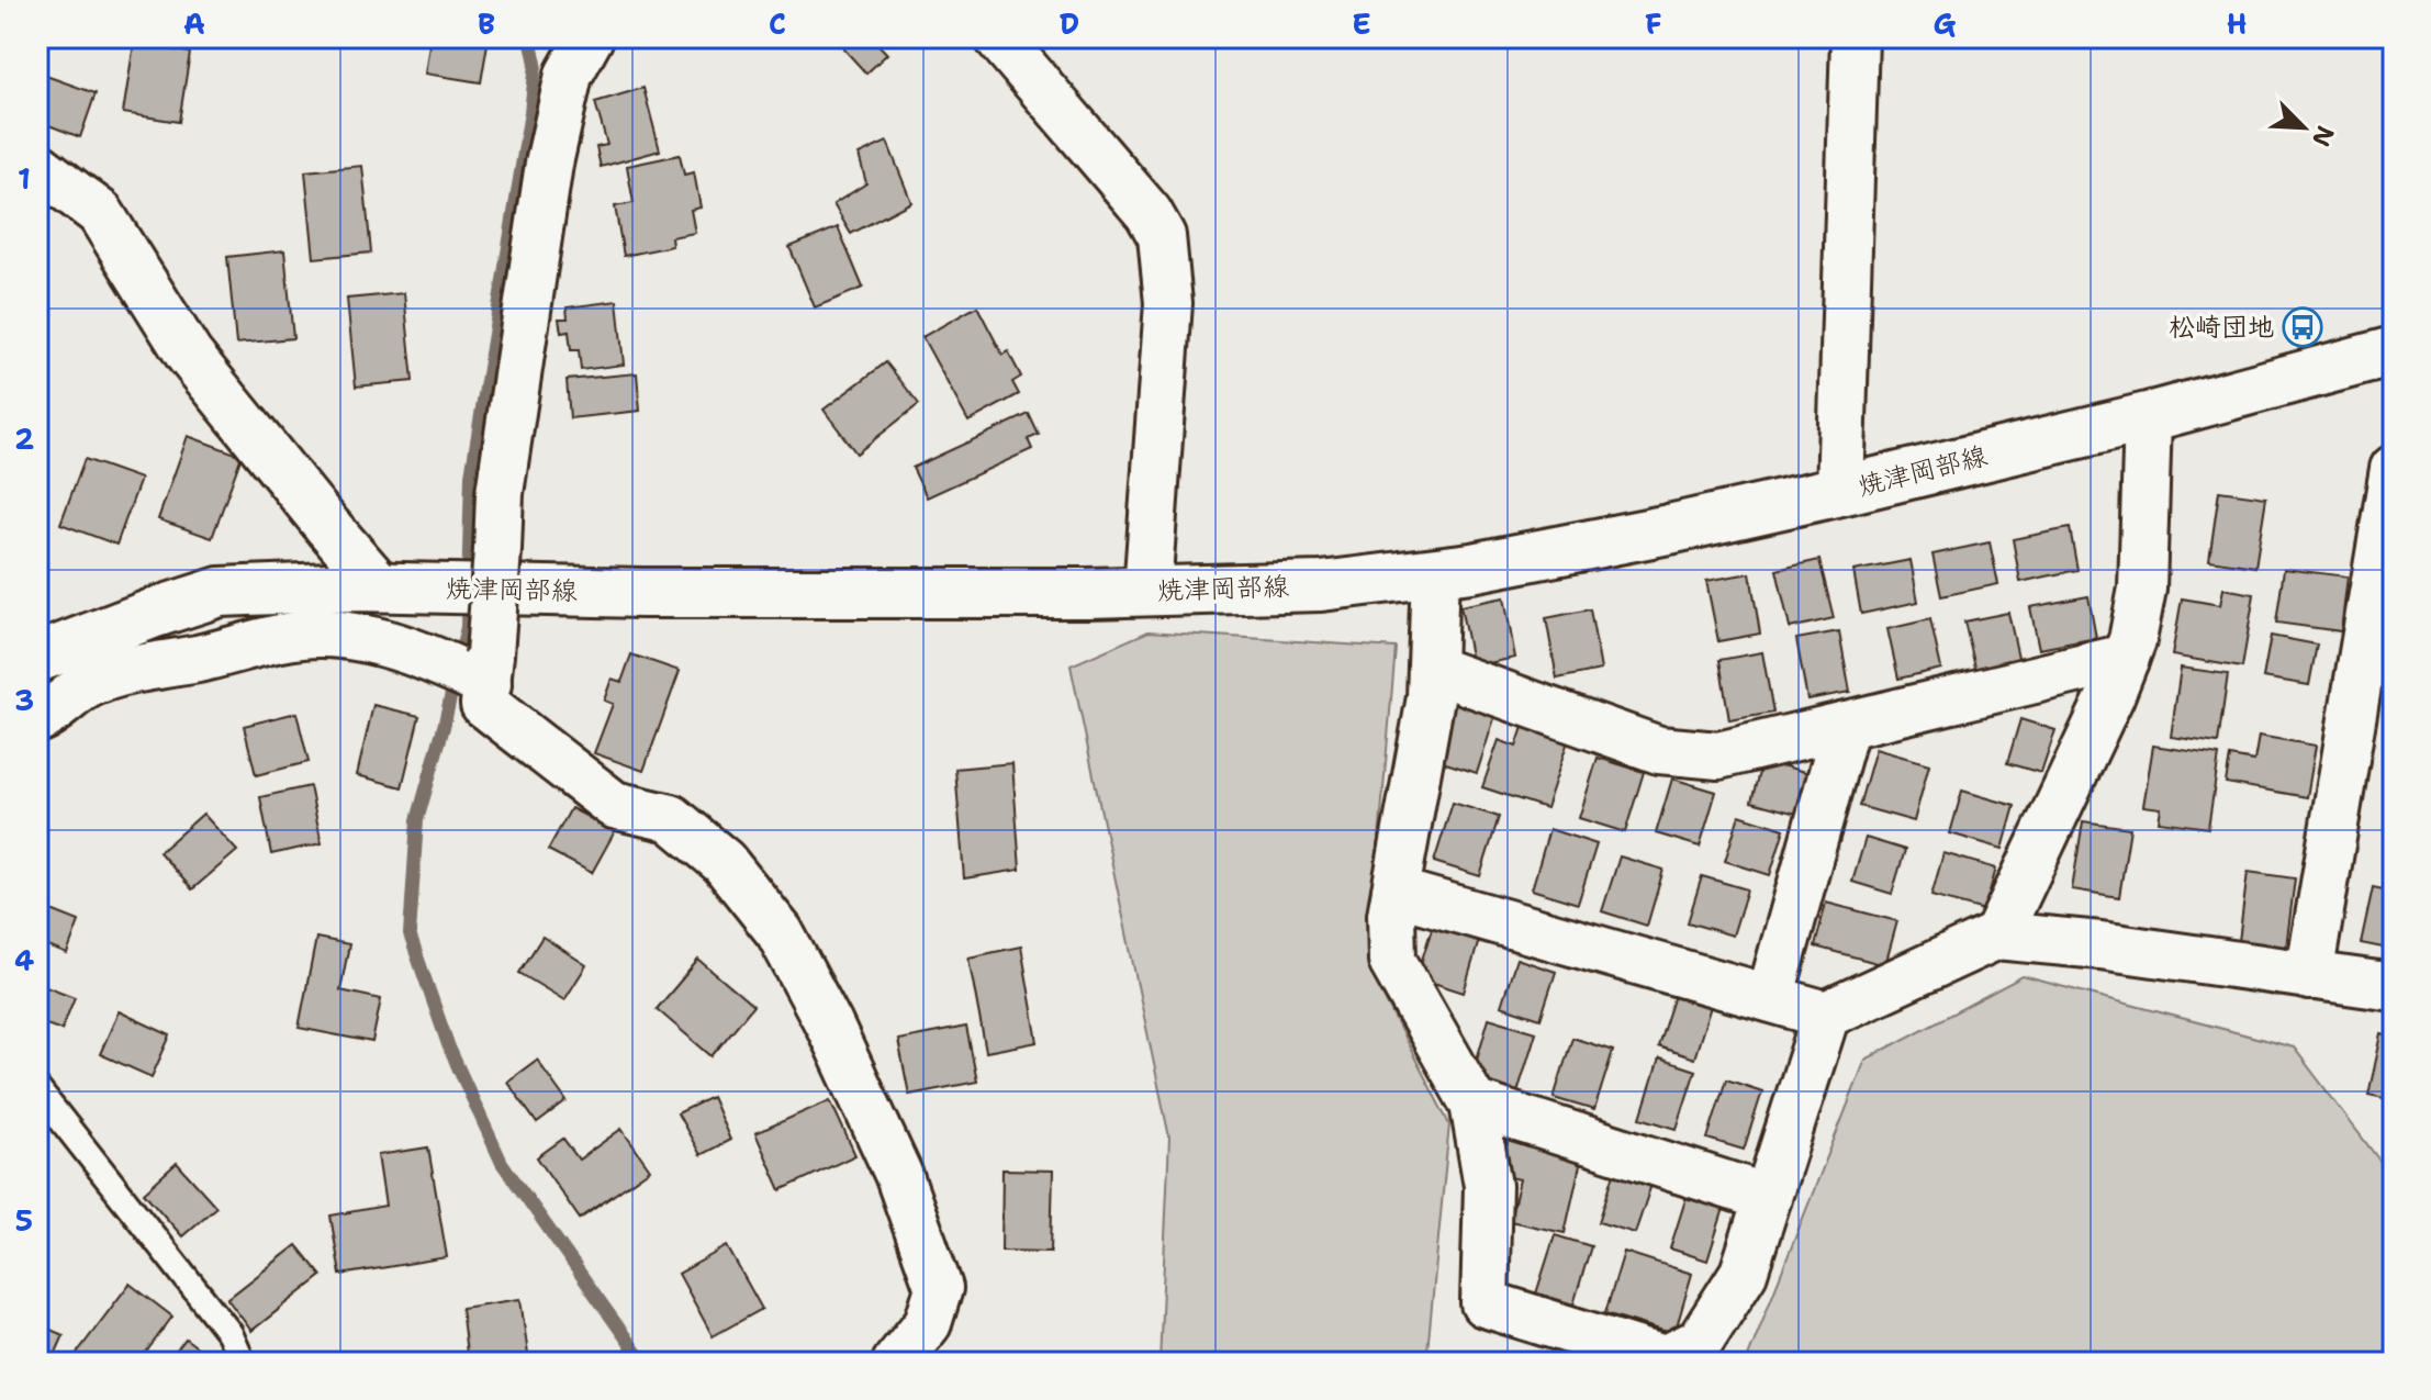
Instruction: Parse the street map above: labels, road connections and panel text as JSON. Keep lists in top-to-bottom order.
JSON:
{
  "streets": {
    "main road": ["焼津岡部線"]
  },
  "places": {
    "bus stop": ["松崎団地"]
  },
  "north": "bottom right",
  "grid": {
    "columns": [
      "A",
      "B",
      "C",
      "D",
      "E",
      "F",
      "G",
      "H"
    ],
    "rows": [
      "1",
      "2",
      "3",
      "4",
      "5"
    ]
  }
}
